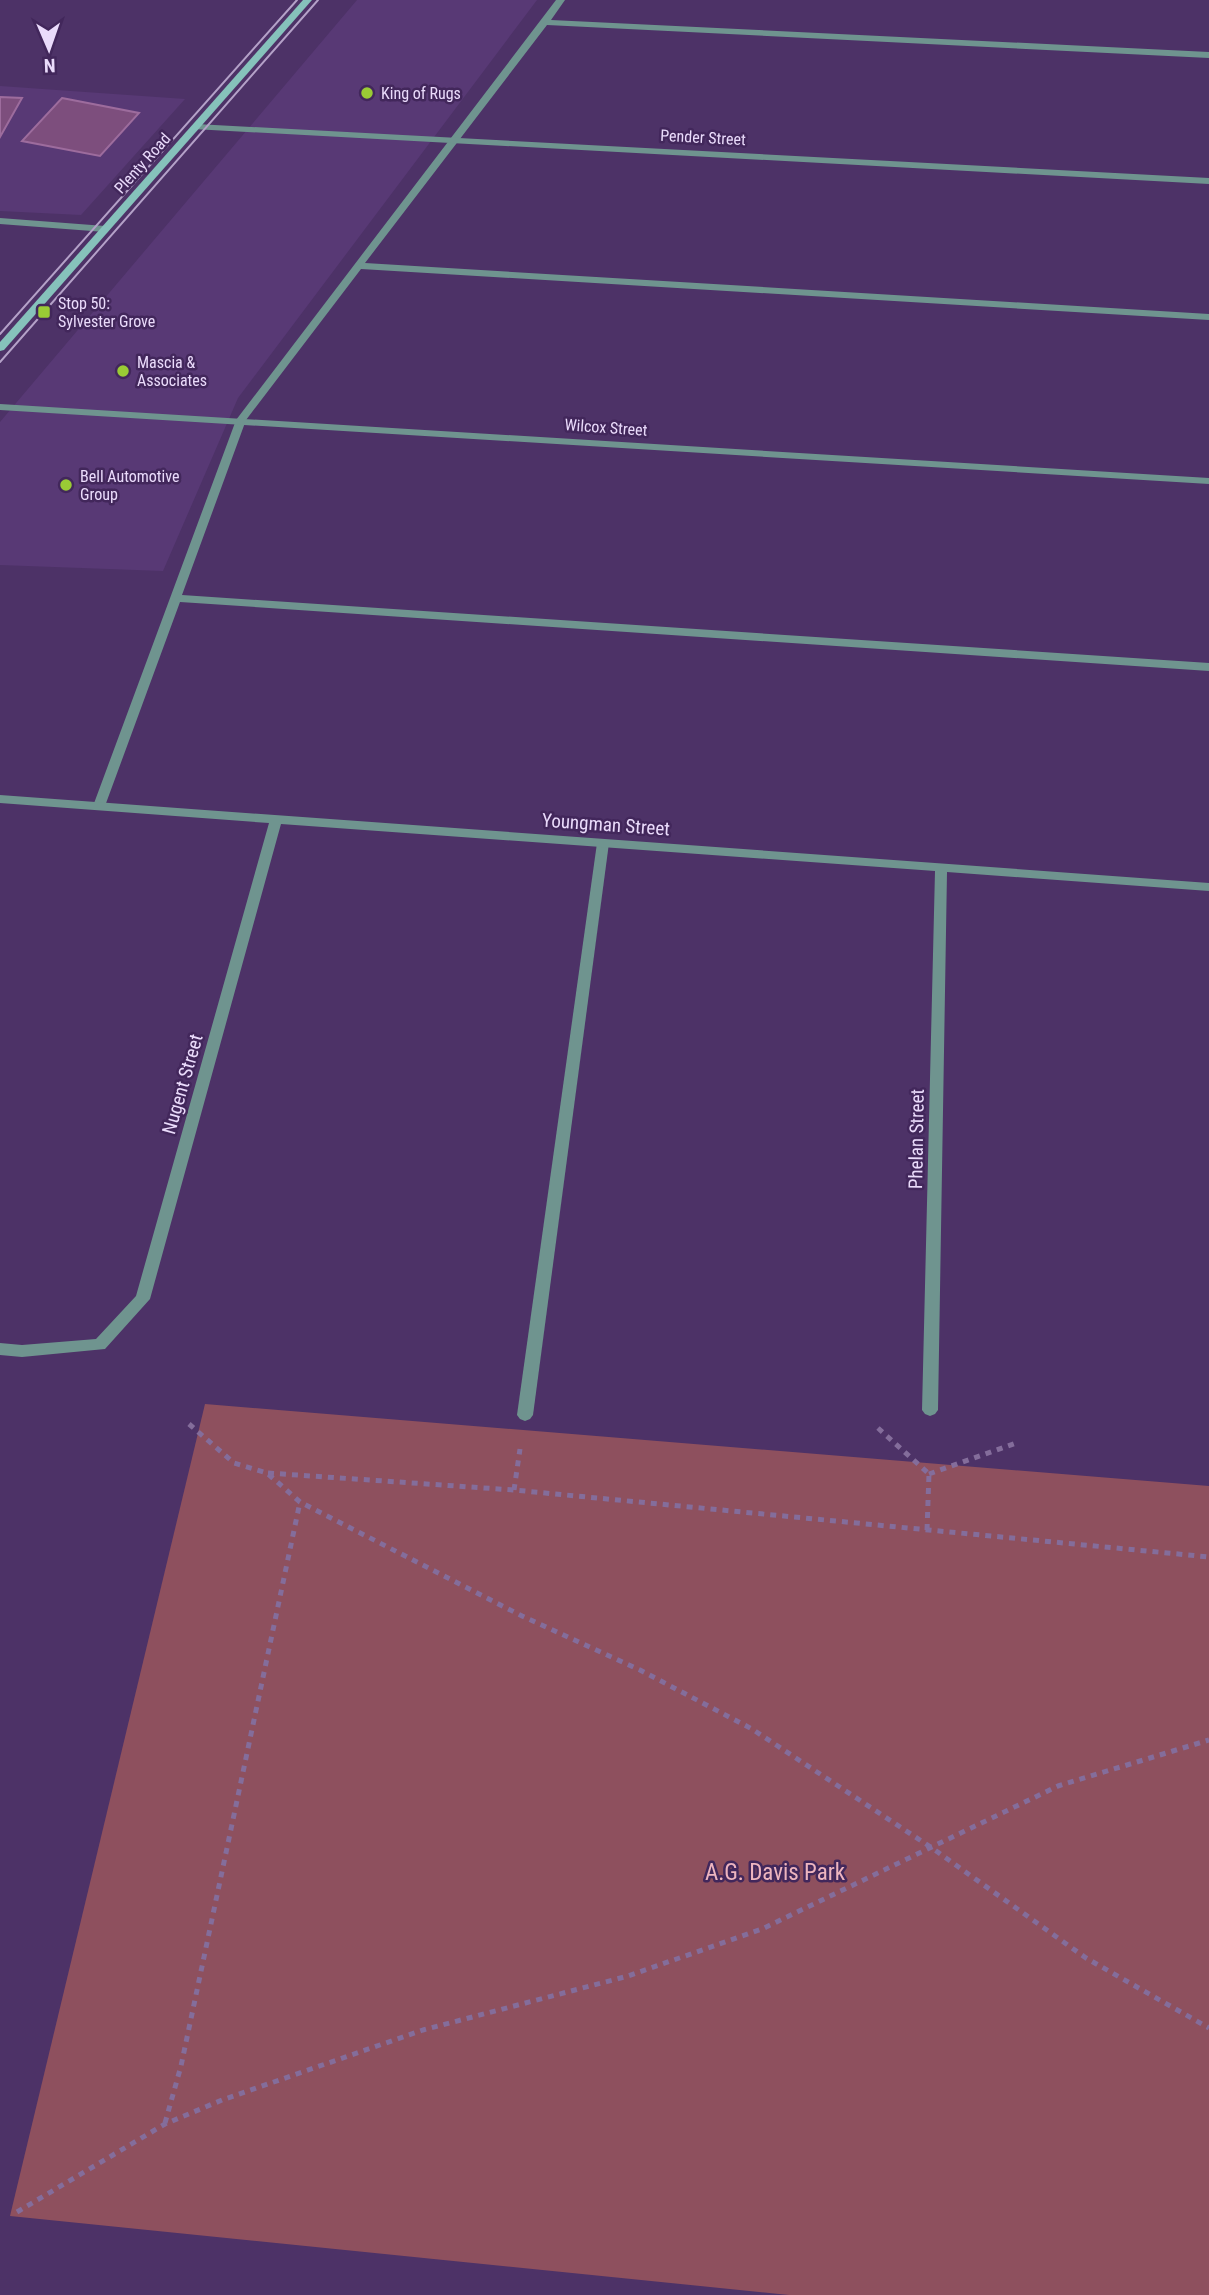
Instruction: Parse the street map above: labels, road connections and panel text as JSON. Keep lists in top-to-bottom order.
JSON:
{
  "streets": {
    "main road": ["Plenty Road"],
    "street": [
      "Pender Street",
      "Wilcox Street",
      "Youngman Street",
      "Nugent Street",
      "Phelan Street"
    ]
  },
  "crossings": [
    ["Pender Street", "Plenty Road"],
    ["Youngman Street", "Nugent Street"],
    ["Youngman Street", "Phelan Street"]
  ],
  "parks": ["A.G. Davis Park"],
  "places": {
    "other": ["King of Rugs", "Mascia & Associates", "Bell Automotive Group"],
    "transit": ["Stop 50: Sylvester Grove"]
  },
  "north": "bottom"
}
